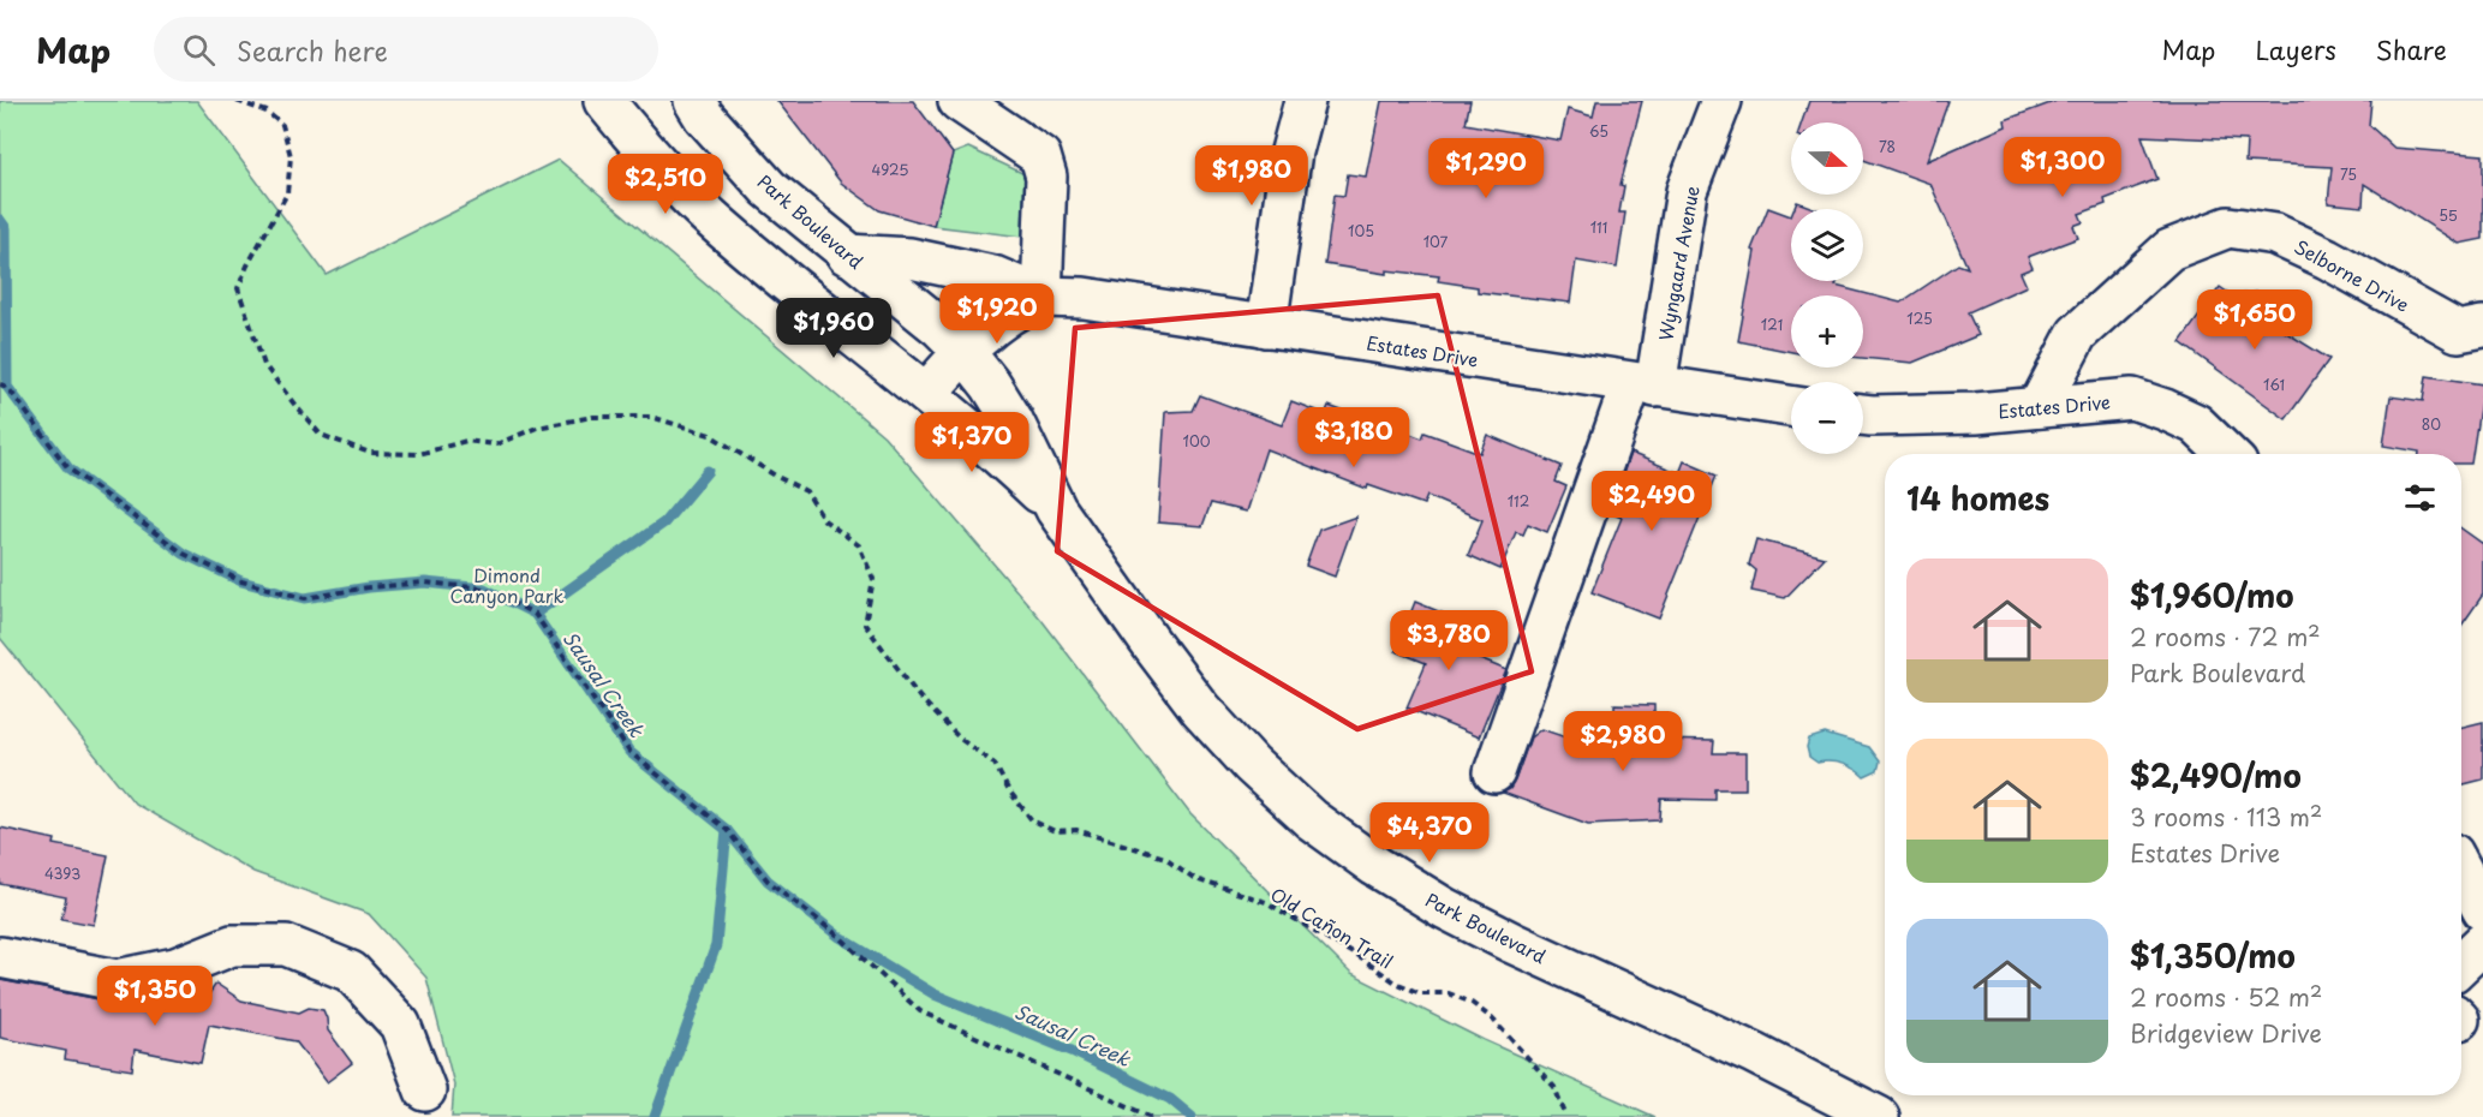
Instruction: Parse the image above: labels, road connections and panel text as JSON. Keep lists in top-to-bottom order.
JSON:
{
  "streets": {
    "street": [
      "Park Boulevard",
      "Wyngaard Avenue",
      "Selborne Drive",
      "Estates Drive"
    ],
    "path": ["Old Cañon Trail"]
  },
  "crossings": [
    ["Park Boulevard", "Estates Drive"],
    ["Wyngaard Avenue", "Estates Drive"],
    ["Selborne Drive", "Estates Drive"]
  ],
  "water": ["Sausal Creek"],
  "parks": ["Dimond Canyon Park"],
  "house_numbers": [
    "65",
    "78",
    "4925",
    "75",
    "55",
    "111",
    "105",
    "107",
    "125",
    "121",
    "161",
    "80",
    "100",
    "112",
    "4393"
  ],
  "north": "right",
  "page": {
    "header": "Map",
    "search": "Search here",
    "nav": ["Map", "Layers", "Share"],
    "map_buttons": ["+", "−"],
    "price": [
      "$1,300",
      "$1,290",
      "$1,980",
      "$2,510",
      "$1,920",
      "$1,650",
      "$1,960",
      "$3,180",
      "$1,370",
      "$2,490",
      "$3,780",
      "$2,980",
      "$4,370",
      "$1,350"
    ],
    "heading": "14 homes",
    "list": [
      {
        "name": "$1,960/mo",
        "note": "2 rooms · 72 m² · Park Boulevard"
      },
      {
        "name": "$2,490/mo",
        "note": "3 rooms · 113 m² · Estates Drive"
      },
      {
        "name": "$1,350/mo",
        "note": "2 rooms · 52 m² · Bridgeview Drive"
      }
    ]
  }
}
